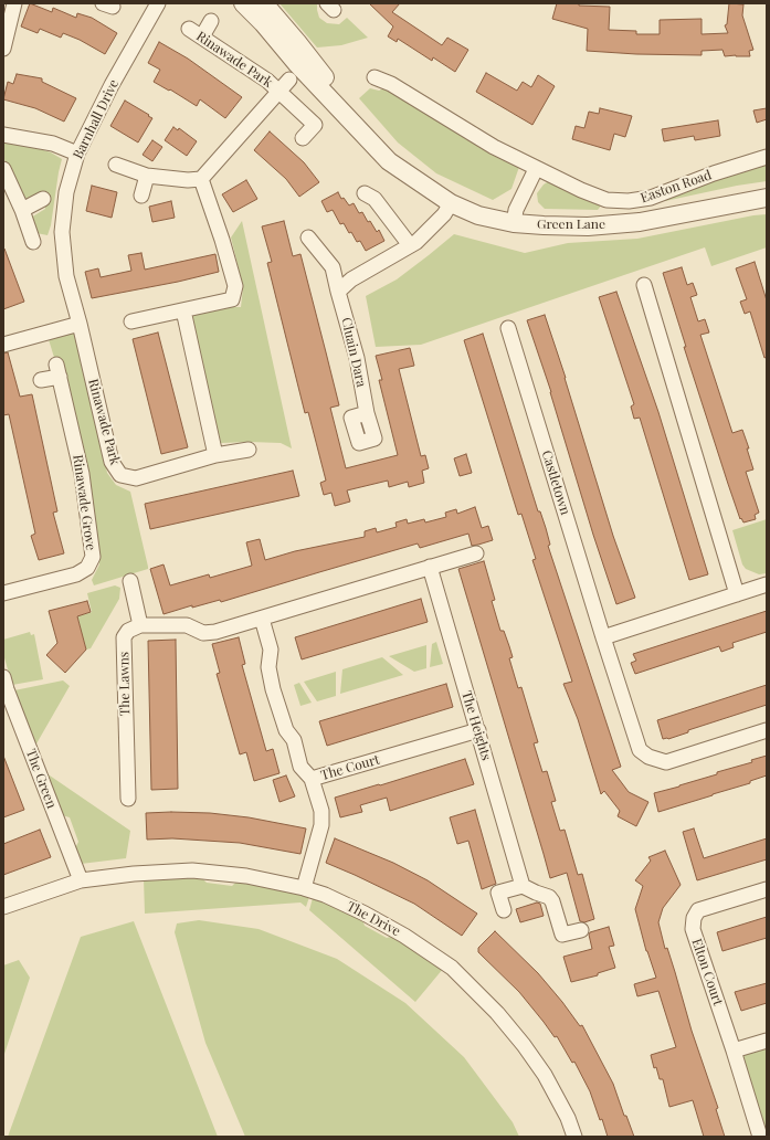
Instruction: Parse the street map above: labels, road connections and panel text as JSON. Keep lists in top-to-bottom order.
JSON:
{
  "streets": {
    "street": [
      "Rinawade Park",
      "Barnhall Drive",
      "Easton Road",
      "Green Lane",
      "Cluain Dara",
      "Castletown",
      "Rinawade Grove",
      "The Lawns",
      "The Heights",
      "The Court",
      "The Green",
      "The Drive",
      "Elton Court"
    ]
  },
  "crossings": [
    ["Rinawade Park", "Barnhall Drive"],
    ["The Heights", "The Court"],
    ["The Green", "The Drive"]
  ]
}
